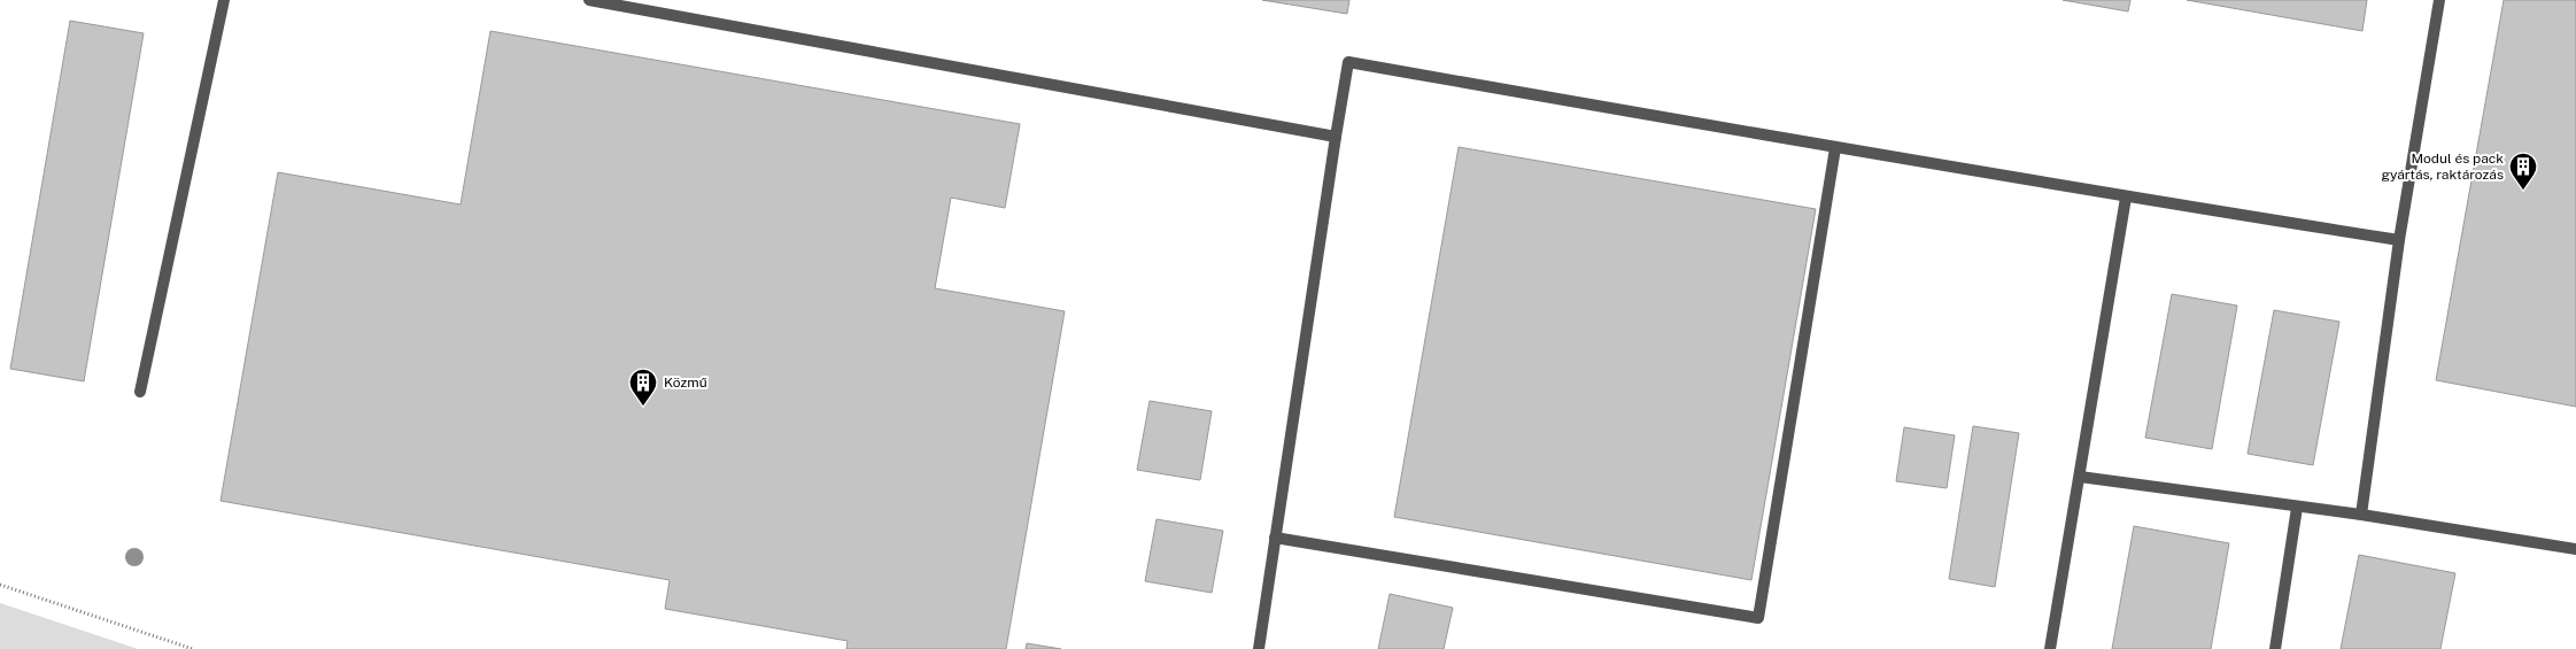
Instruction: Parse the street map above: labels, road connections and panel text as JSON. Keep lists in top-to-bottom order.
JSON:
{
  "places": {
    "building": ["Modul és pack gyártás, raktározás", "Közmű"]
  }
}
